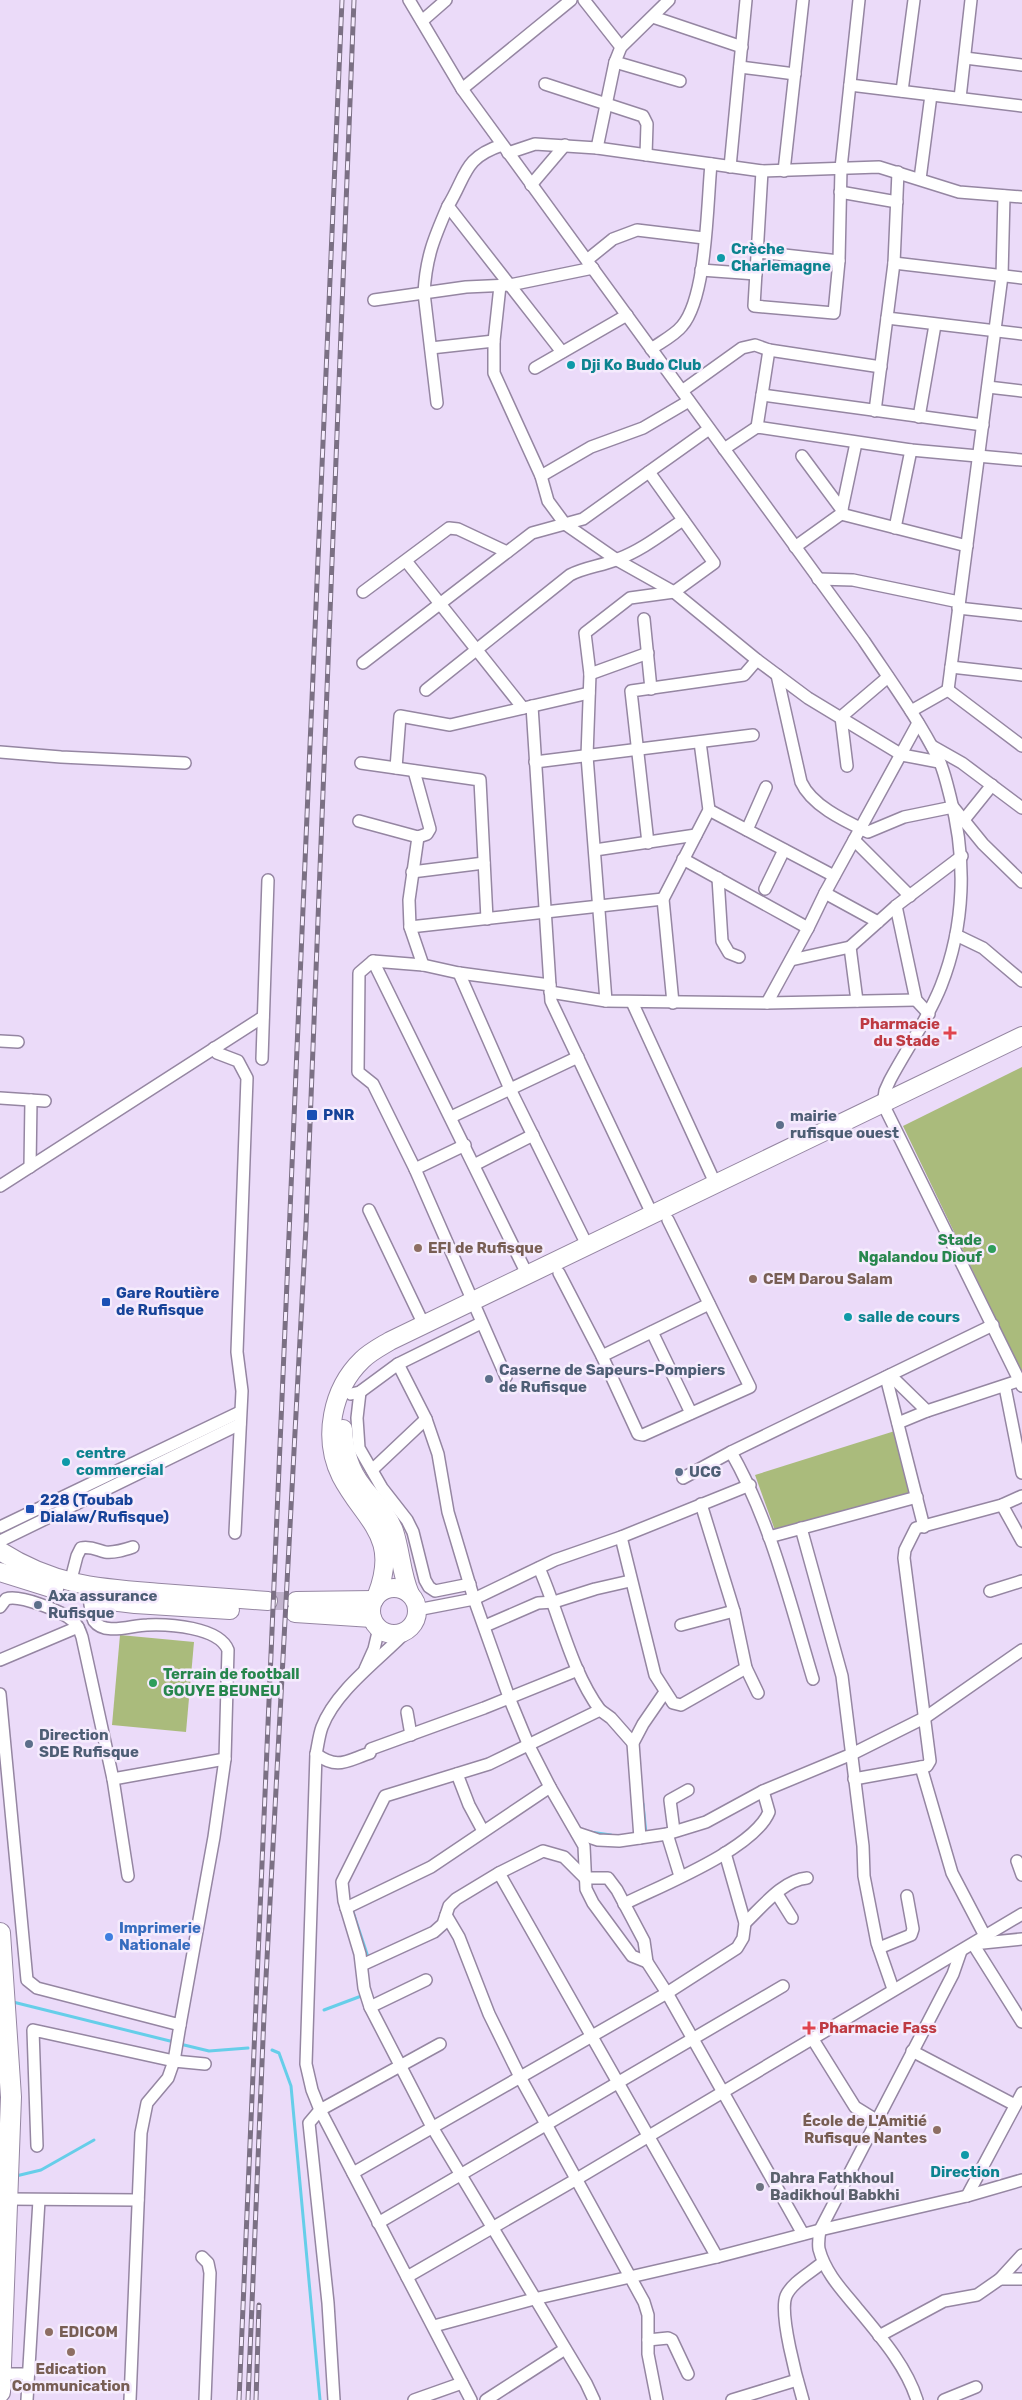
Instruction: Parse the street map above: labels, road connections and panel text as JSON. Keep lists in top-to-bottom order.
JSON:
{
  "places": {
    "other": [
      "Crèche Charlemagne",
      "Dji Ko Budo Club",
      "mairie rufisque ouest",
      "EFI de Rufisque",
      "Stade Ngalandou Diouf",
      "CEM Darou Salam",
      "salle de cours",
      "Caserne de Sapeurs-Pompiers de Rufisque",
      "centre commercial",
      "UCG",
      "Axa assurance Rufisque",
      "Terrain de football GOUYE BEUNEU",
      "Direction SDE Rufisque",
      "Imprimerie Nationale",
      "École de L'Amitié Rufisque Nantes",
      "Direction",
      "Dahra Fathkhoul Badikhoul Babkhi",
      "EDICOM",
      "Edication Communication"
    ],
    "health": ["Pharmacie du Stade", "Pharmacie Fass"],
    "transit": ["PNR", "Gare Routière de Rufisque", "228 (Toubab Dialaw/Rufisque)"]
  }
}
